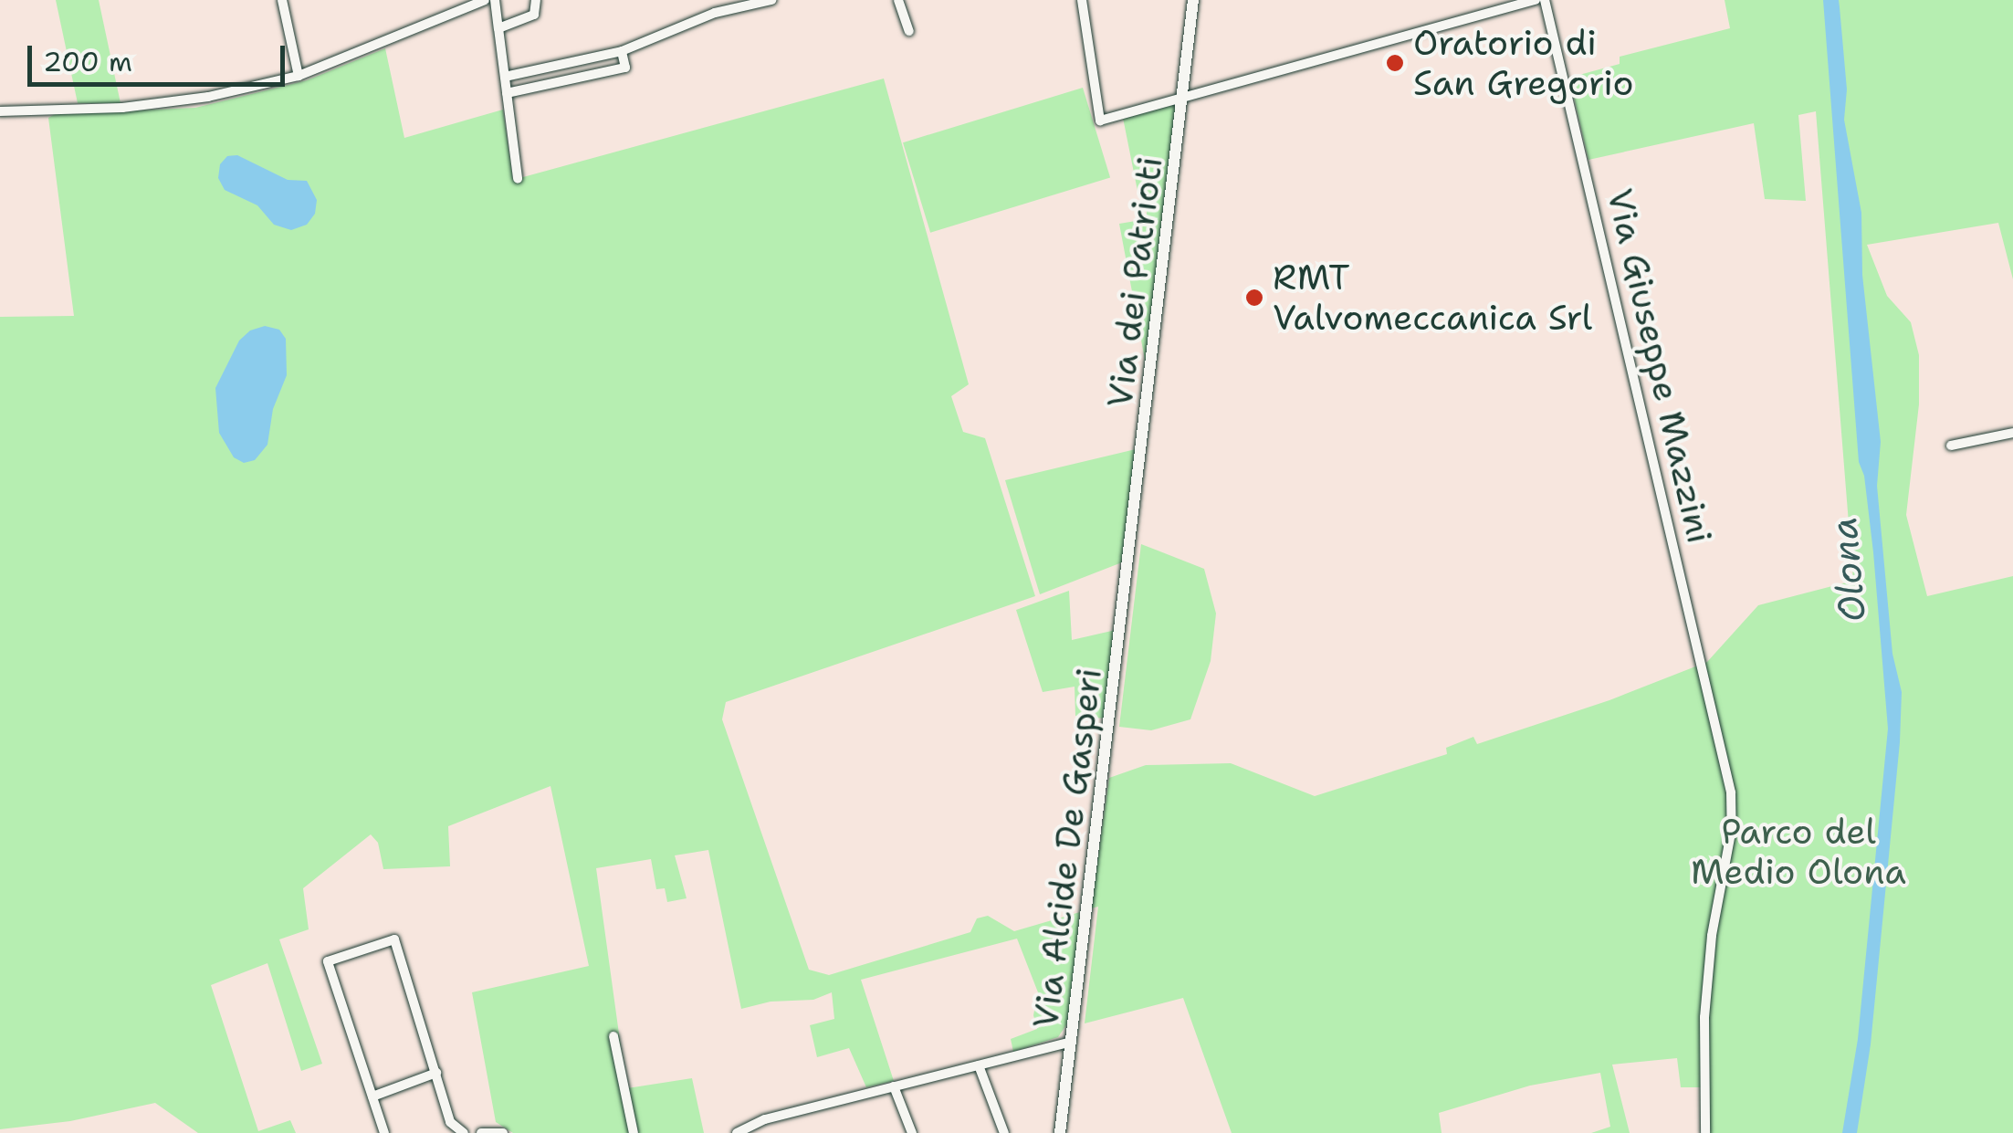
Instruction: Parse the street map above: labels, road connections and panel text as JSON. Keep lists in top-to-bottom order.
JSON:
{
  "streets": {
    "street": ["Via dei Patrioti", "Via Giuseppe Mazzini", "Via Alcide De Gasperi"]
  },
  "crossings": [
    ["Via dei Patrioti", "Via Alcide De Gasperi"]
  ],
  "water": ["Olona"],
  "parks": ["Parco del Medio Olona"],
  "places": ["Oratorio di San Gregorio", "RMT Valvomeccanica Srl"],
  "scale_bar": "200 m"
}
